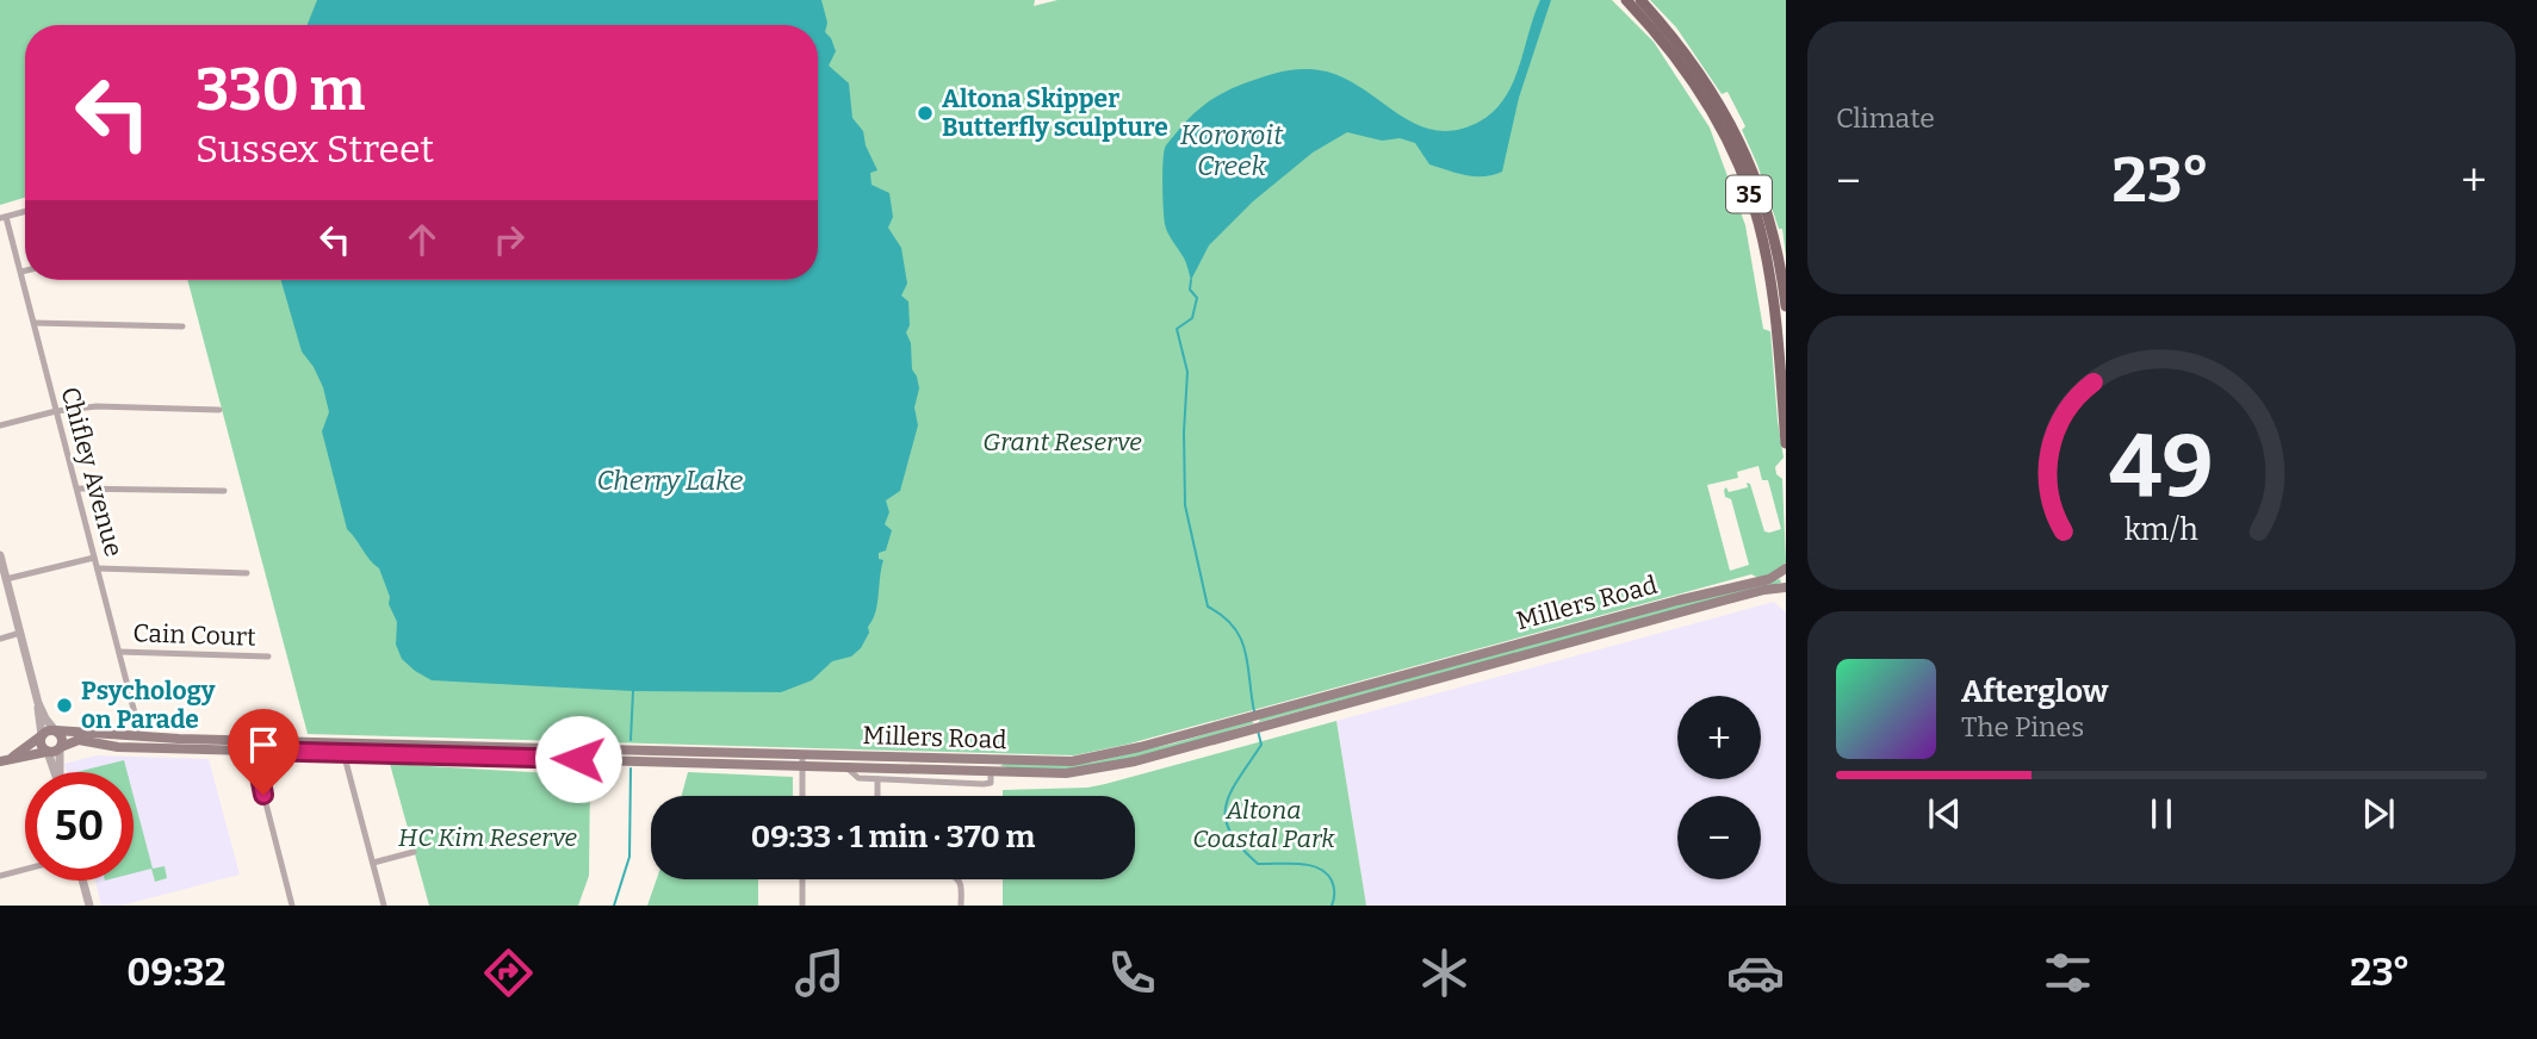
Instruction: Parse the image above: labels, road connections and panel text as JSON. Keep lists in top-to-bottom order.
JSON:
{
  "streets": {
    "main road": ["35", "Millers Road"],
    "street": ["Chifley Avenue", "Cain Court"]
  },
  "crossings": [
    ["Chifley Avenue", "Millers Road"],
    ["Chifley Avenue", "Cain Court"]
  ],
  "water": ["Kororoit Creek", "Cherry Lake"],
  "parks": ["Grant Reserve", "Altona Coastal Park", "HC Kim Reserve"],
  "places": ["Altona Skipper Butterfly sculpture", "Psychology on Parade"],
  "page": {
    "tile": "Climate",
    "turn": ["330 m", "Sussex Street"],
    "heat": ["−", "23°", "+"],
    "song": ["Afterglow", "The Pines"],
    "map_buttons": ["+", "−"],
    "limit": "50",
    "trip": "09:33 · 1 min · 370 m",
    "tabs": ["09:32", "23°"],
    "gauge": ["49", "km/h"]
  }
}
